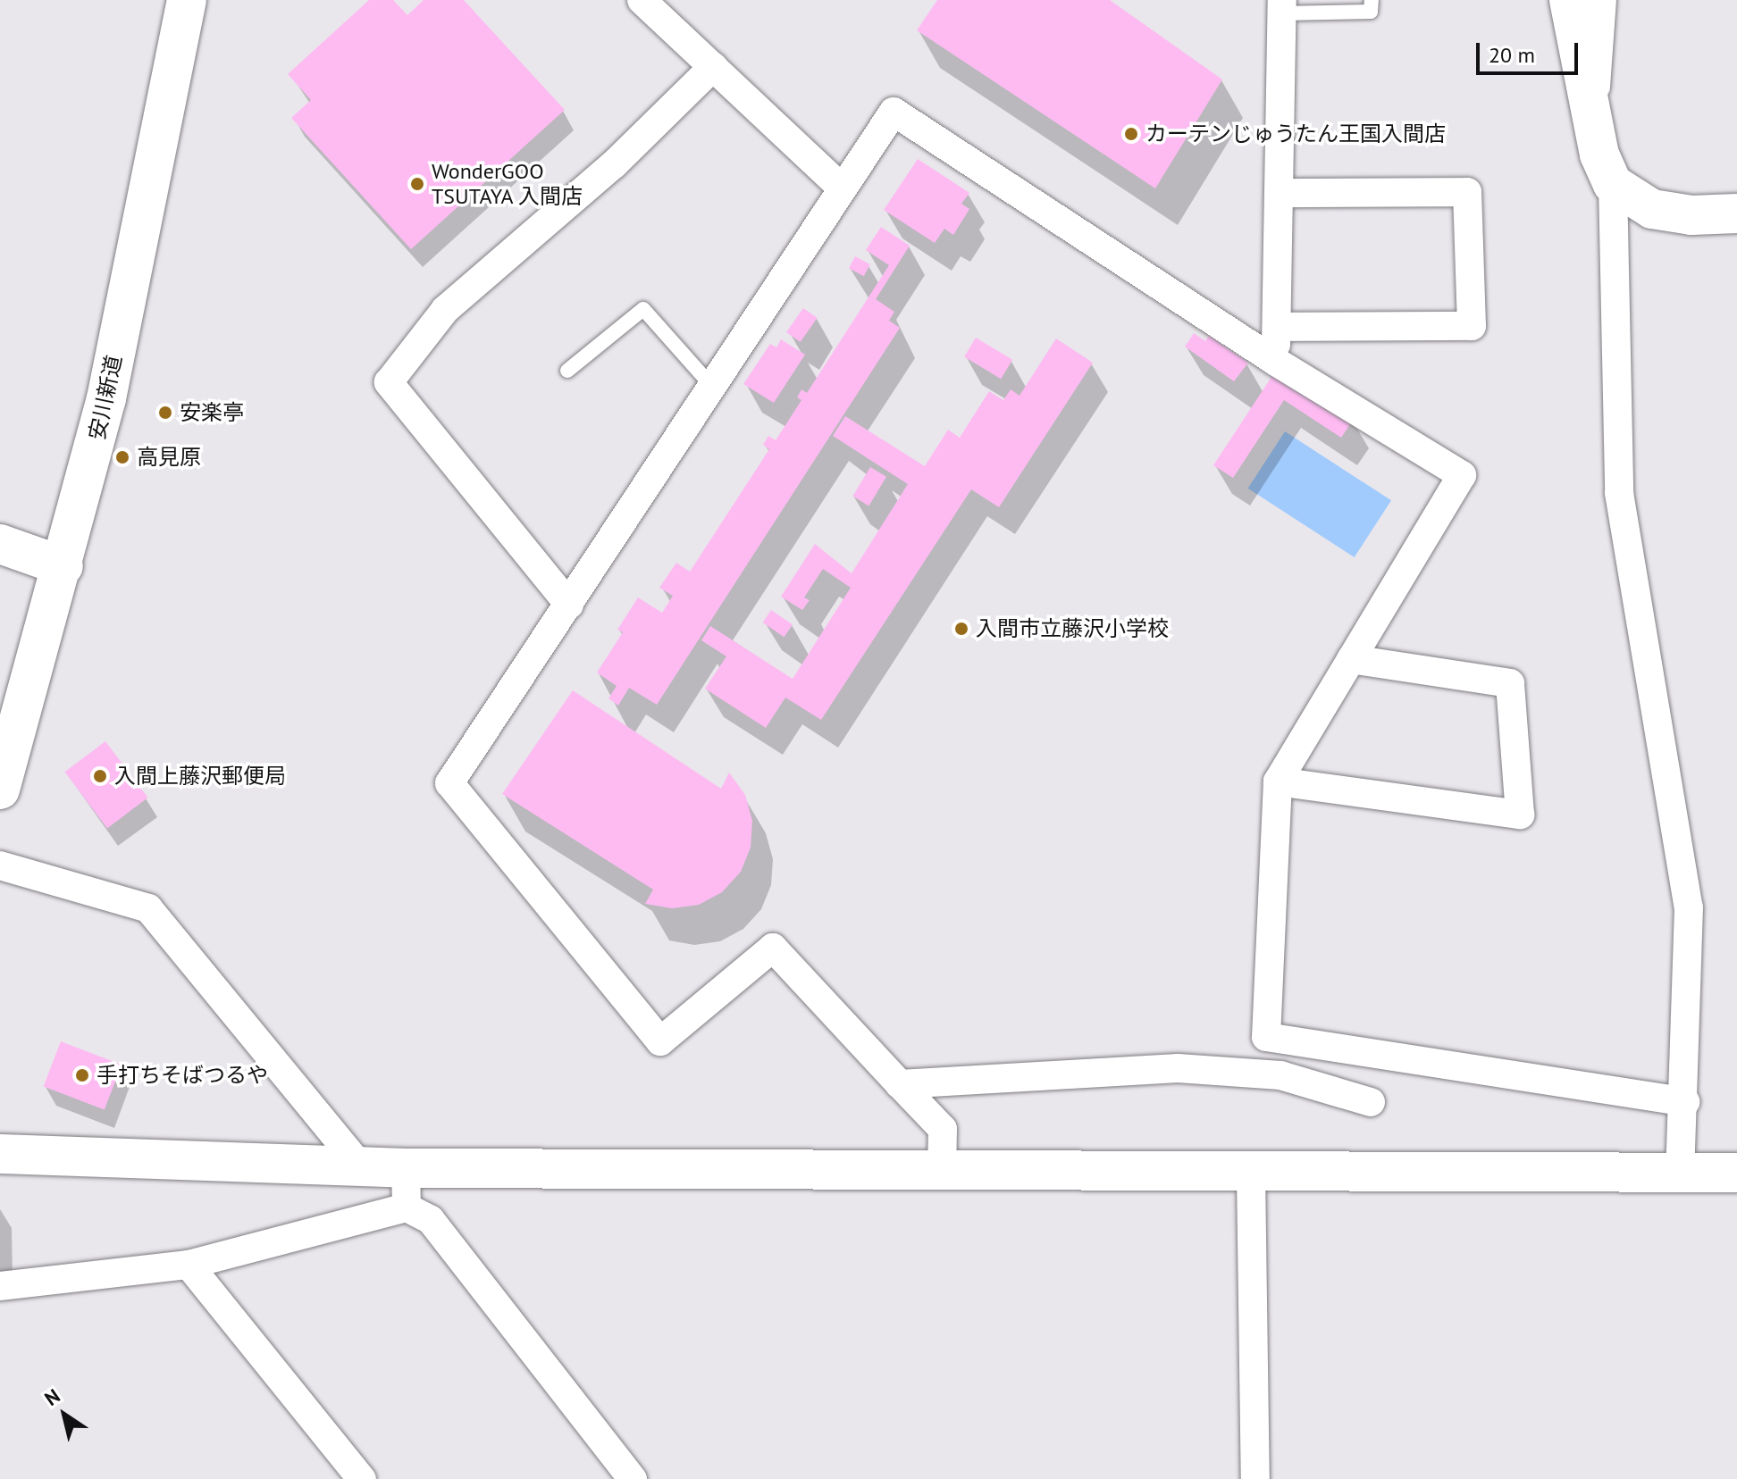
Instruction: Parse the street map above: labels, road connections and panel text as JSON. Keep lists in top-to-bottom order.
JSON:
{
  "streets": {
    "street": ["安川新道"]
  },
  "places": [
    "カーテンじゅうたん王国入間店",
    "WonderGOO TSUTAYA 入間店",
    "安楽亭",
    "高見原",
    "入間市立藤沢小学校",
    "入間上藤沢郵便局",
    "手打ちそばつるや"
  ],
  "scale_bar": "20 m",
  "north": "top left"
}
